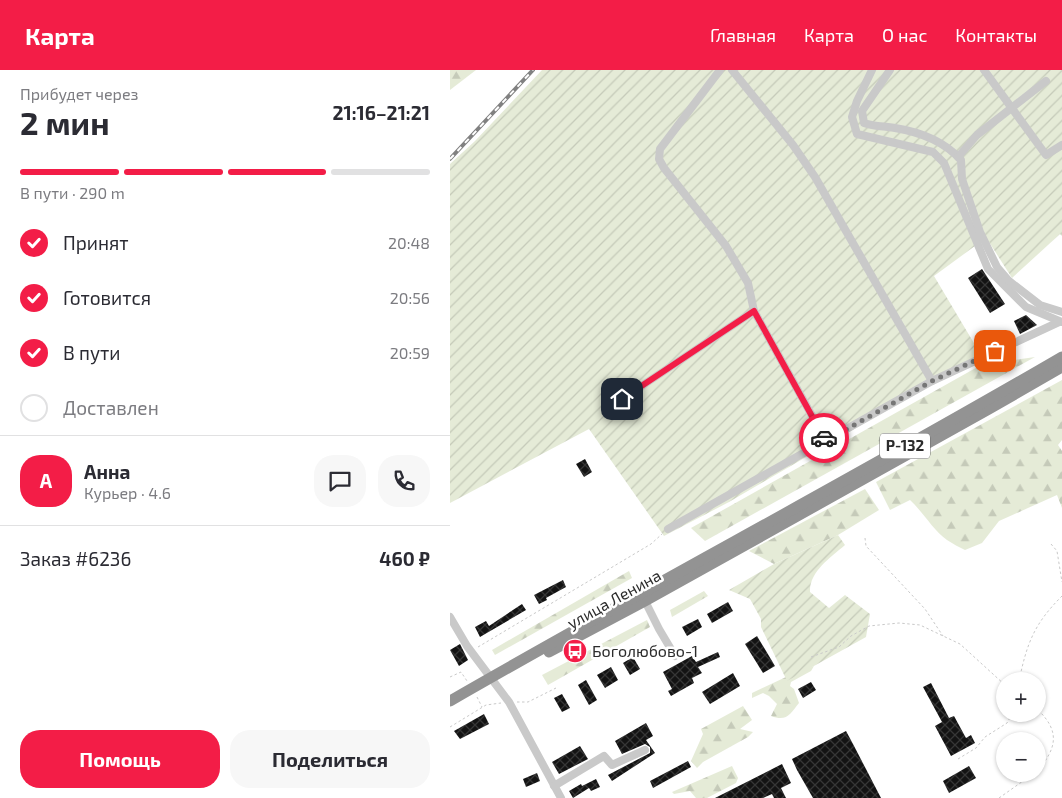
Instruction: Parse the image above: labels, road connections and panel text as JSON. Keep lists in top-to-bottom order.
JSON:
{
  "streets": {
    "highway": ["Р-132", "улица Ленина"]
  },
  "crossings": [
    ["Р-132", "улица Ленина"]
  ],
  "places": {
    "bus stop": ["Боголюбово-1"]
  },
  "page": {
    "header": "Карта",
    "nav": [
      "Главная",
      "Карта",
      "О нас",
      "Контакты"
    ],
    "heading": ["2 мин", "Прибудет через", "21:16–21:21"],
    "panel": [
      "Анна",
      "Курьер · 4.6",
      "Заказ #6236",
      "460 ₽"
    ],
    "bar": "В пути · 290 m",
    "list": [
      ["Принят", "20:48"],
      ["Готовится", "20:56"],
      ["В пути", "20:59"],
      "Доставлен"
    ],
    "round": "А",
    "map_buttons": ["+", "−"],
    "buttons": ["Помощь", "Поделиться"]
  }
}
